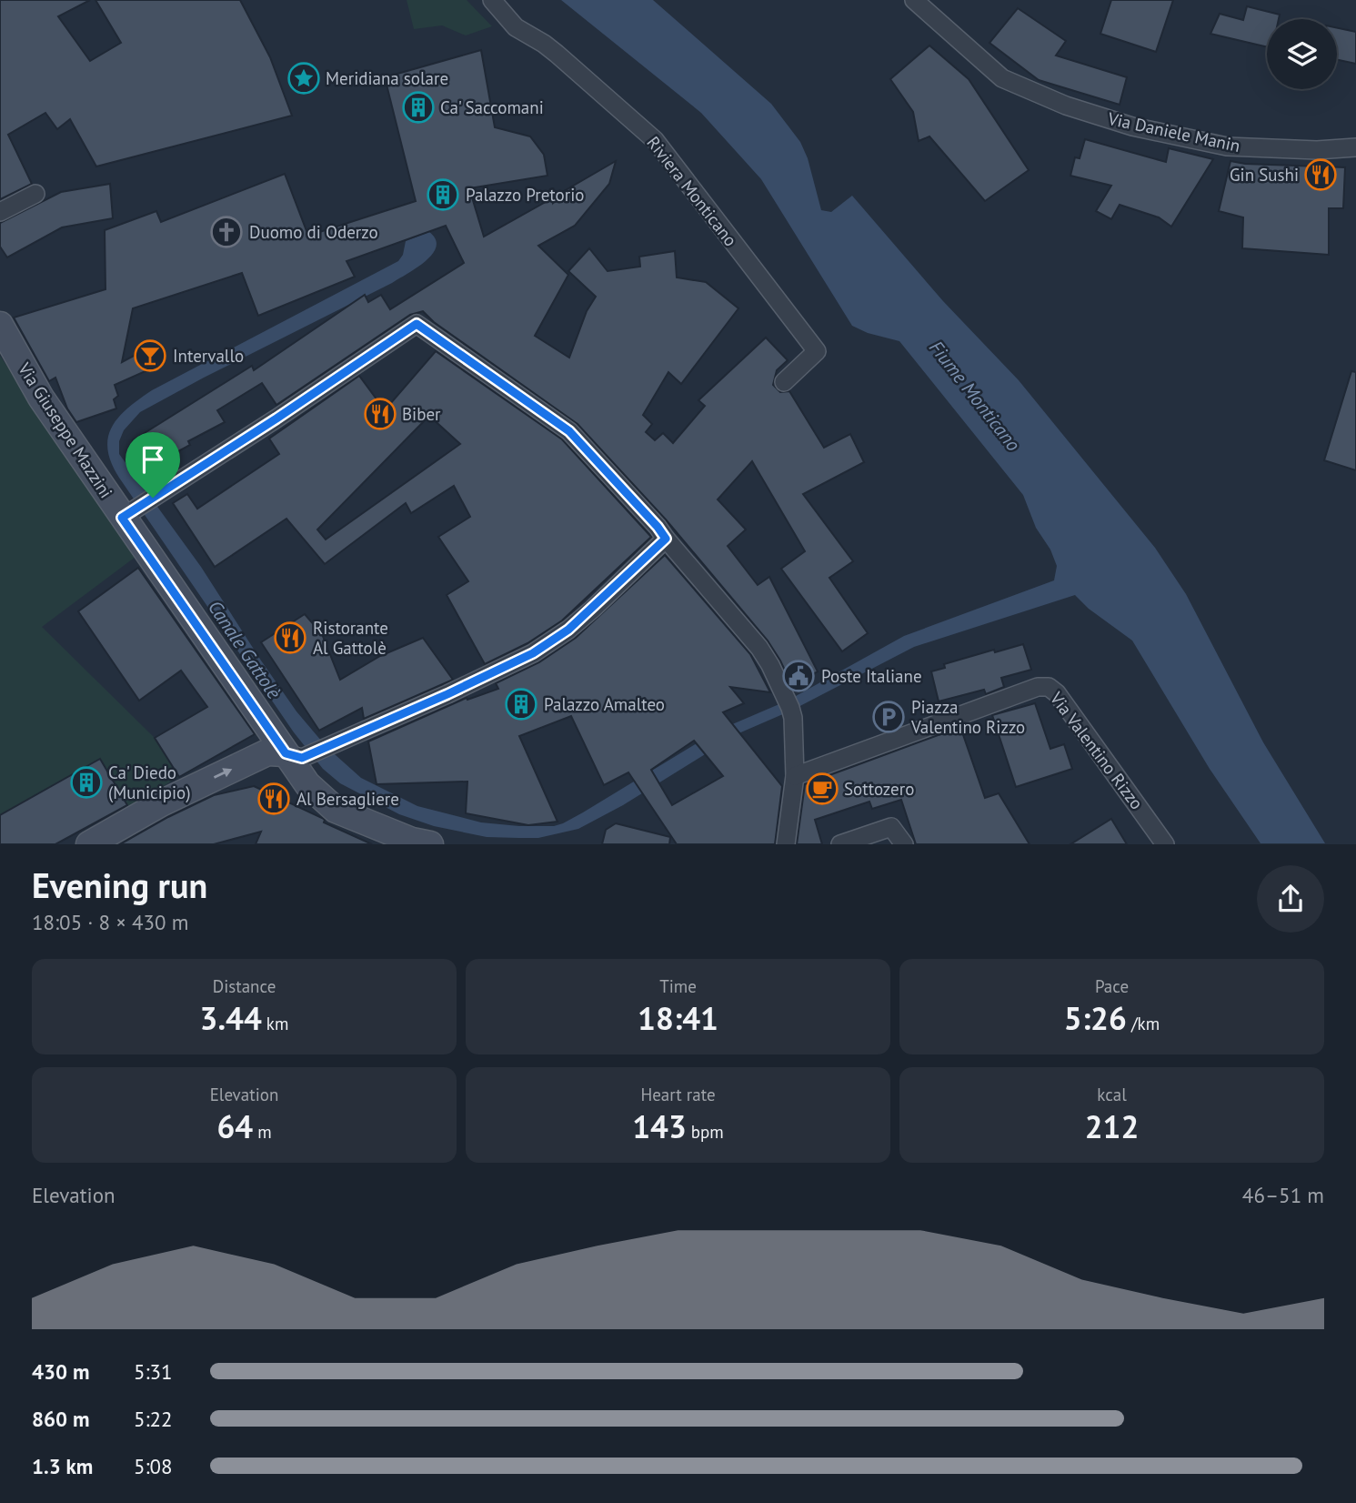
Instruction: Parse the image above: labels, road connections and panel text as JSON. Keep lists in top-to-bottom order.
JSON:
{
  "streets": {
    "street": [
      "Via Daniele Manin",
      "Riviera Monticano",
      "Via Giuseppe Mazzini",
      "Via Valentino Rizzo"
    ]
  },
  "water": ["Fiume Monticano", "Canale Gattolè"],
  "places": {
    "place": ["Meridiana solare"],
    "building": [
      "Ca' Saccomani",
      "Palazzo Pretorio",
      "Palazzo Amalteo",
      "Ca' Diedo (Municipio)"
    ],
    "restaurant": [
      "Gin Sushi",
      "Biber",
      "Ristorante Al Gattolè",
      "Al Bersagliere"
    ],
    "church": ["Duomo di Oderzo"],
    "bar": ["Intervallo"],
    "public building": ["Poste Italiane"],
    "parking": ["Piazza Valentino Rizzo"],
    "cafe": ["Sottozero"]
  },
  "page": {
    "heading": ["Evening run", "18:05 · 8 × 430 m"],
    "stats": [
      ["Distance", "3.44 km"],
      ["Time", "18:41"],
      ["Pace", "5:26 /km"],
      ["Elevation", "64 m"],
      ["Heart rate", "143 bpm"],
      ["kcal", "212"]
    ],
    "chart": ["Elevation", "46–51 m"],
    "list": [
      {
        "name": "430 m",
        "note": "5:31"
      },
      {
        "name": "860 m",
        "note": "5:22"
      },
      {
        "name": "1.3 km",
        "note": "5:08"
      }
    ]
  }
}
